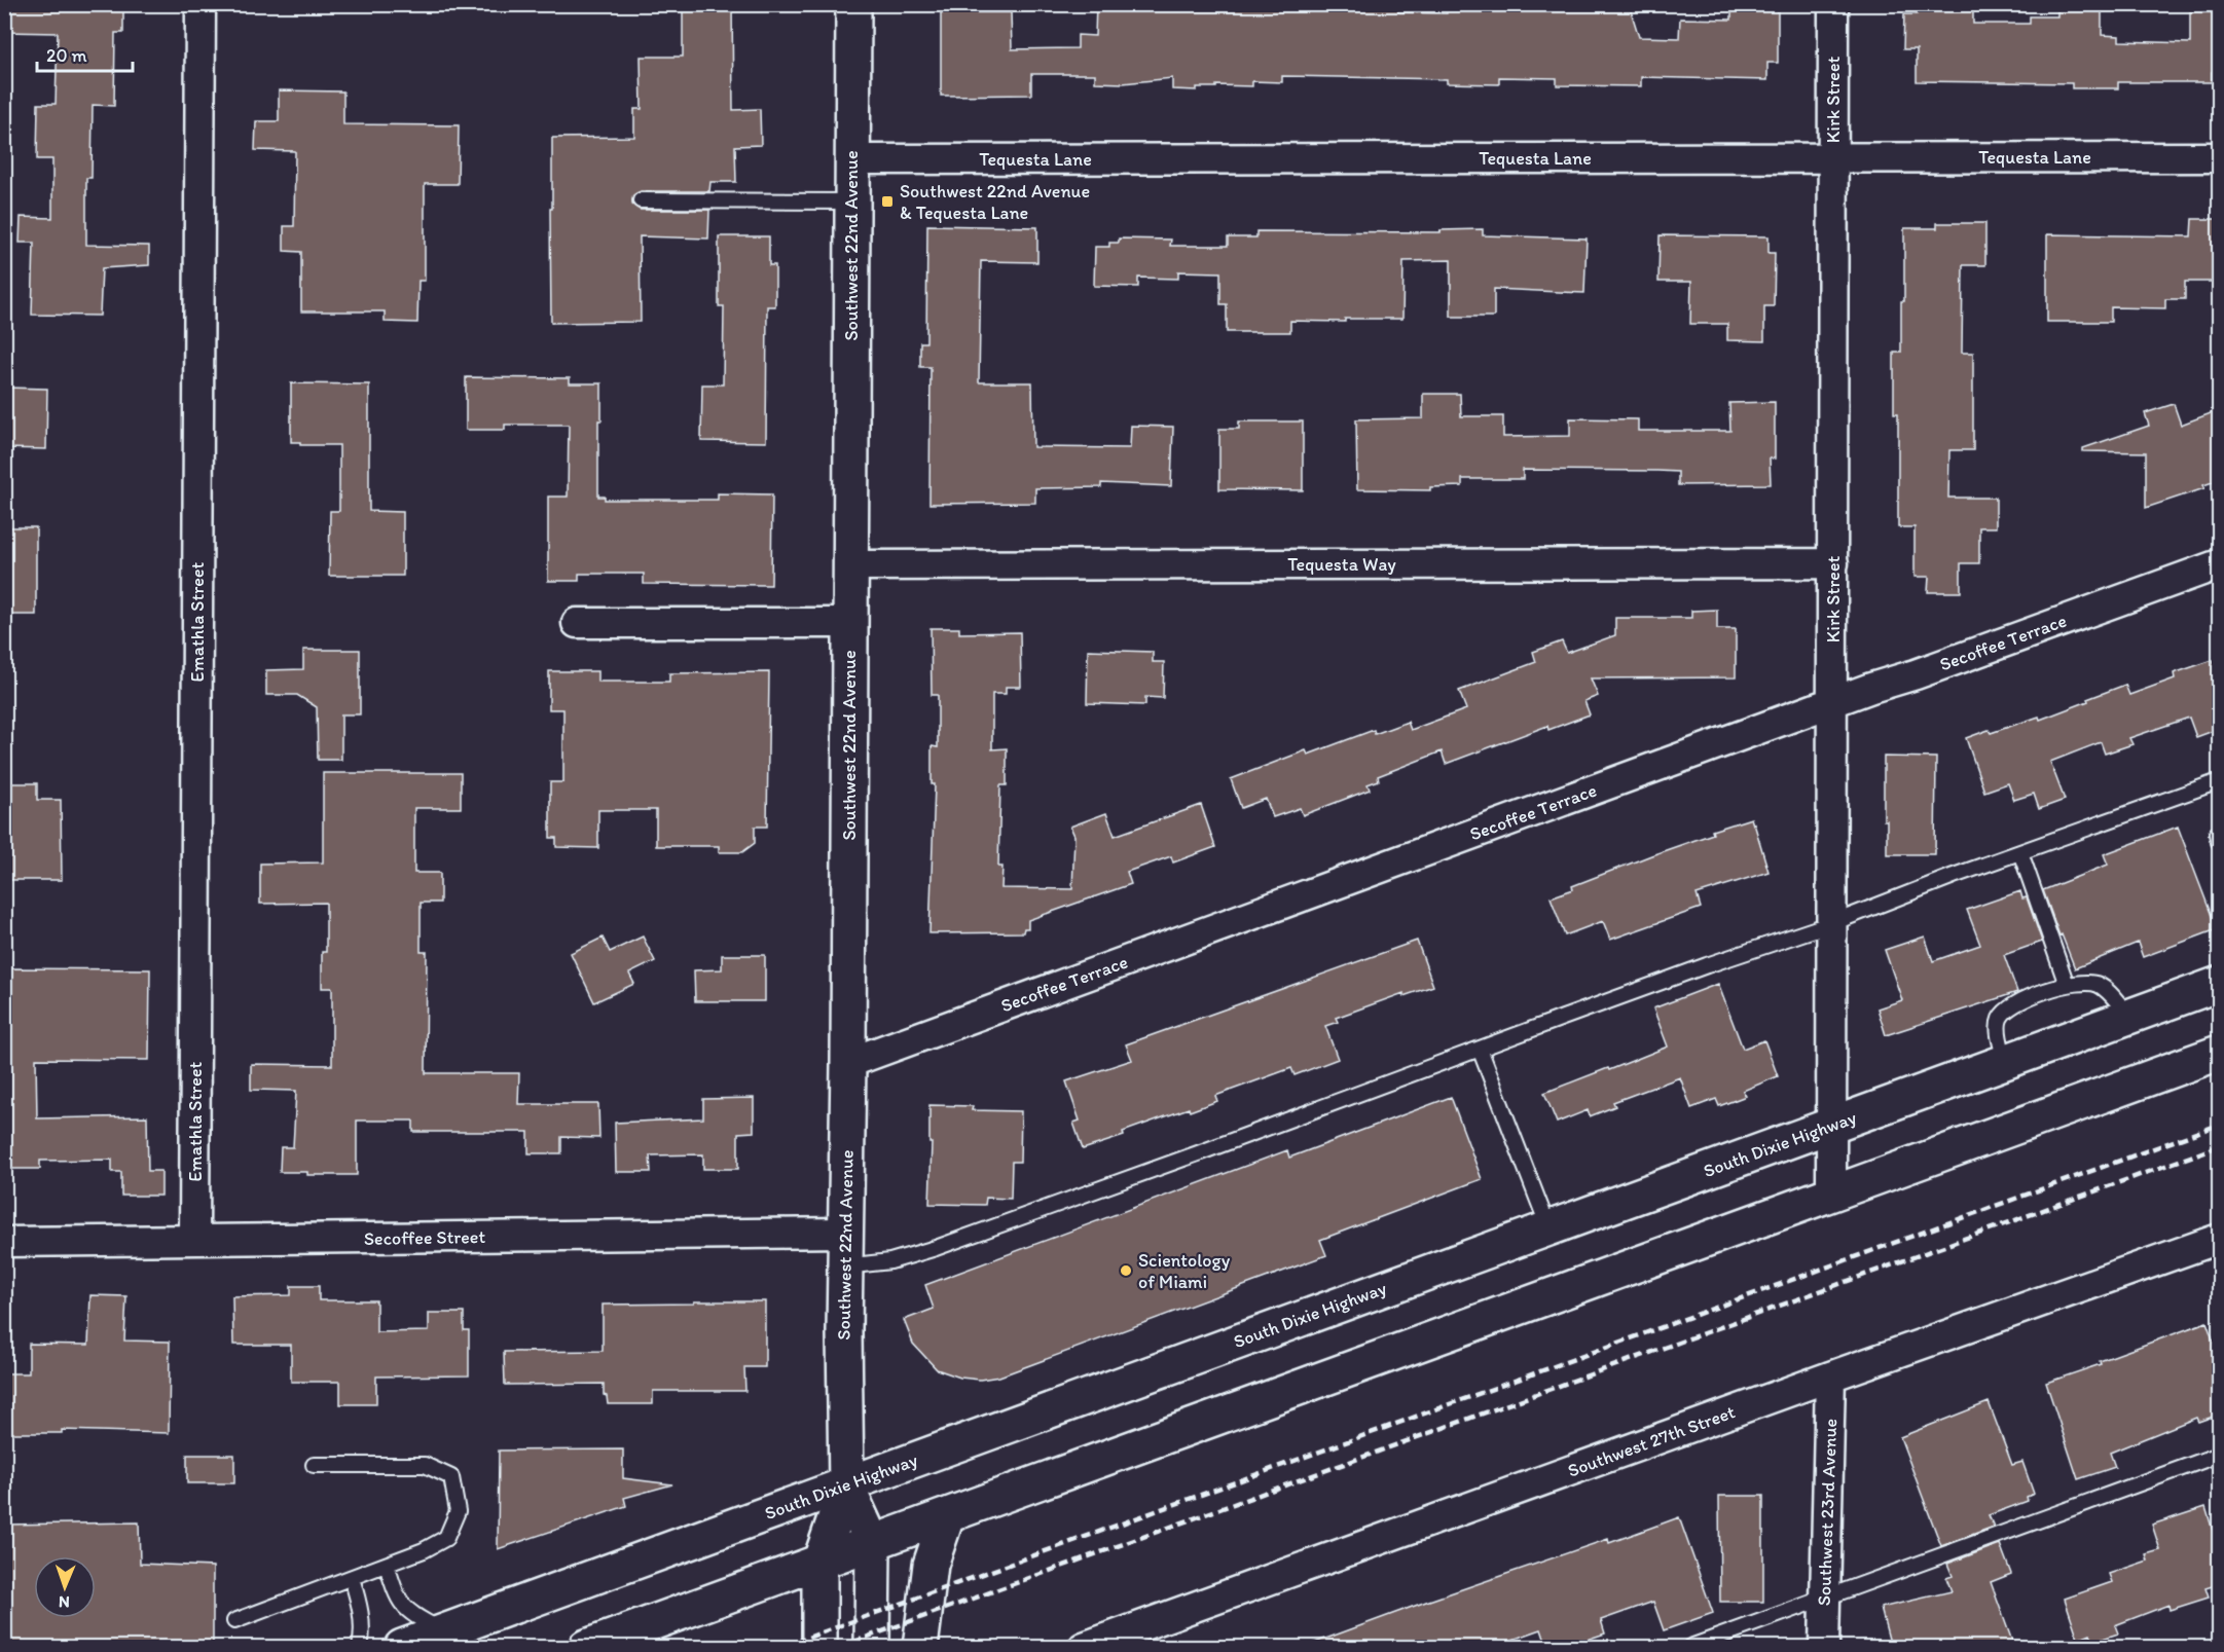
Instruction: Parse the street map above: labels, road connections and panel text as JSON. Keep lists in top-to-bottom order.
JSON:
{
  "streets": {
    "main road": ["Southwest 22nd Avenue", "South Dixie Highway"],
    "street": [
      "Kirk Street",
      "Tequesta Lane",
      "Tequesta Way",
      "Emathla Street",
      "Secoffee Terrace",
      "Secoffee Street",
      "Southwest 27th Street",
      "Southwest 23rd Avenue"
    ]
  },
  "crossings": [
    ["Kirk Street", "Tequesta Lane"],
    ["Kirk Street", "Tequesta Way"],
    ["Kirk Street", "Secoffee Terrace"],
    ["Kirk Street", "South Dixie Highway"],
    ["Tequesta Lane", "Southwest 22nd Avenue"],
    ["Southwest 22nd Avenue", "Tequesta Way"],
    ["Southwest 22nd Avenue", "Secoffee Terrace"],
    ["Southwest 22nd Avenue", "South Dixie Highway"],
    ["Southwest 22nd Avenue", "Secoffee Street"],
    ["Emathla Street", "Secoffee Street"],
    ["Southwest 27th Street", "Southwest 23rd Avenue"]
  ],
  "places": {
    "transit": ["Southwest 22nd Avenue & Tequesta Lane"],
    "other": ["Scientology of Miami"]
  },
  "scale_bar": "20 m",
  "north": "bottom"
}
